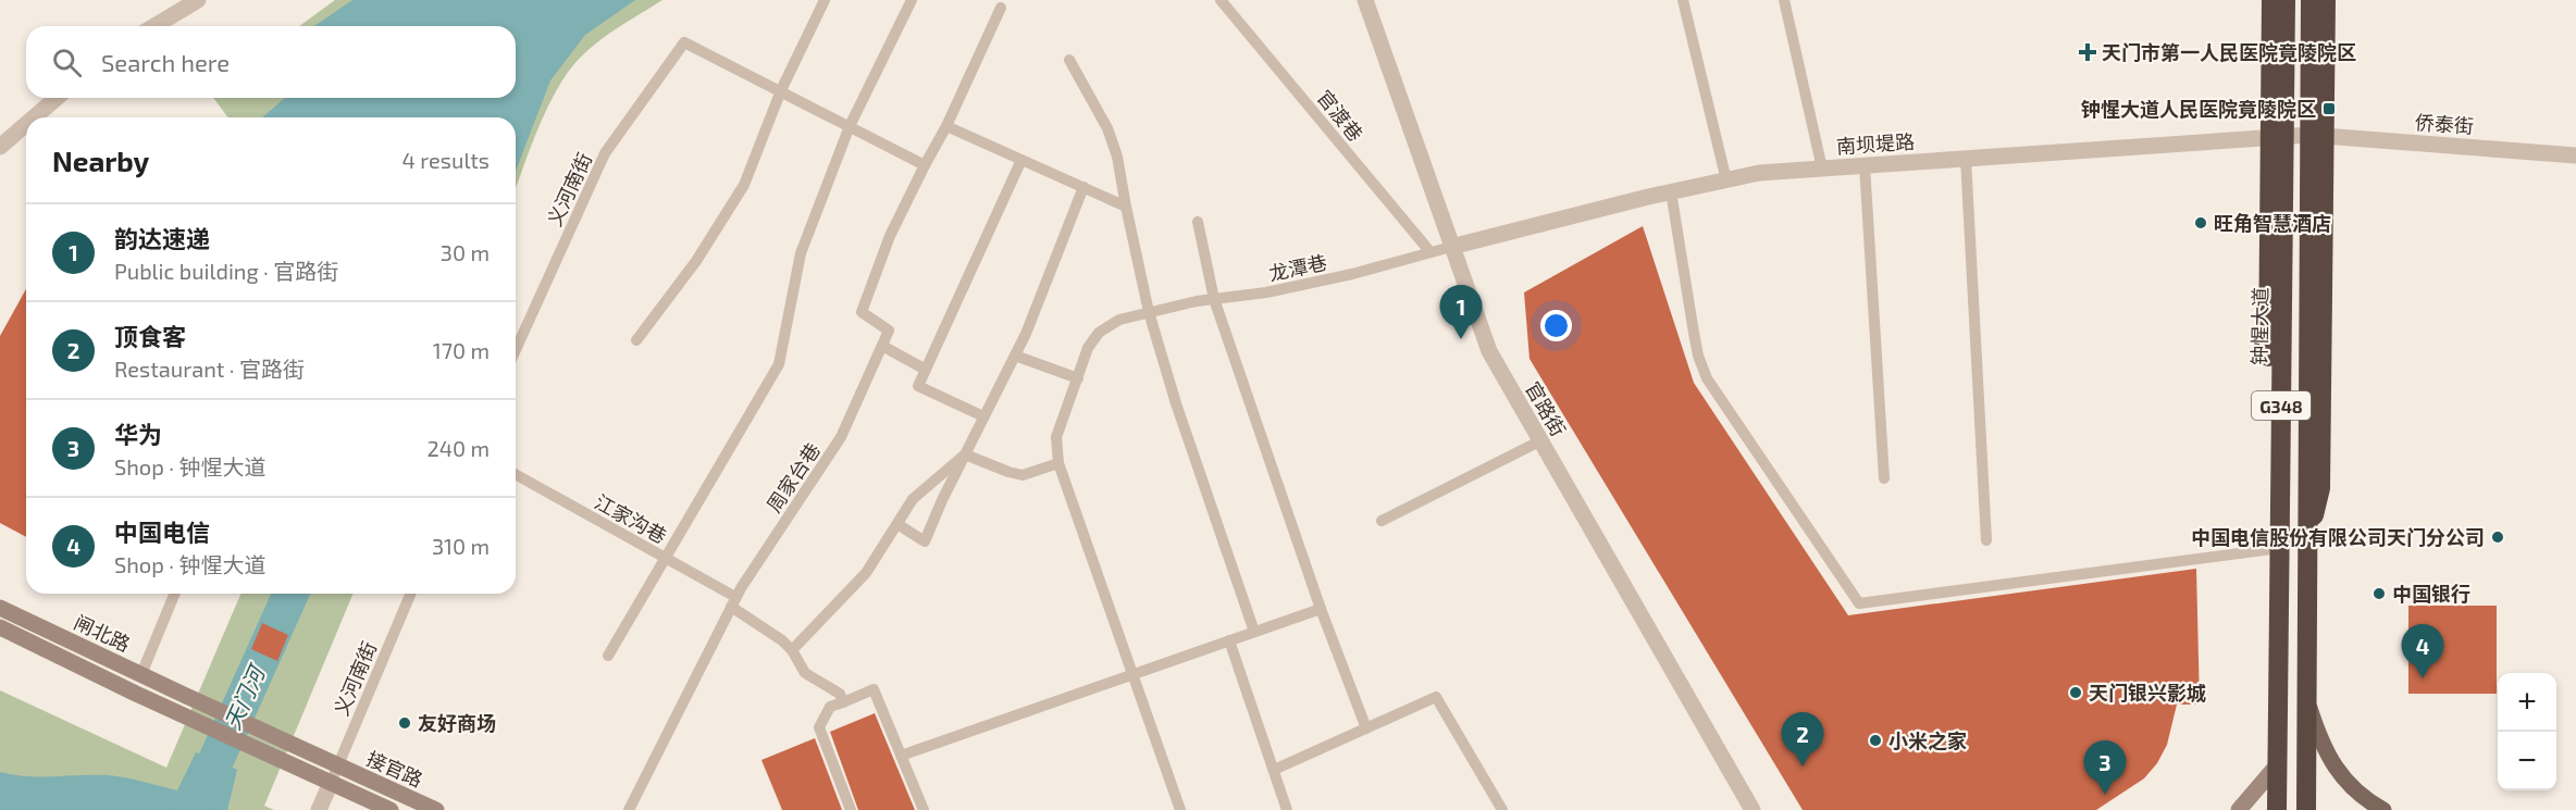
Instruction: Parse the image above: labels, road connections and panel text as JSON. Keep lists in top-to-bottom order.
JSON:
{
  "streets": {
    "highway": ["钟惺大道", "G348"],
    "main road": ["闸北路", "接官路"],
    "street": ["侨泰街", "南坝堤路", "官路街"],
    "lane": [
      "官渡巷",
      "义河南街",
      "龙潭巷",
      "周家台巷",
      "江家沟巷"
    ]
  },
  "crossings": [
    ["官渡巷", "龙潭巷"],
    ["侨泰街", "南坝堤路"],
    ["侨泰街", "G348"],
    ["南坝堤路", "龙潭巷"],
    ["南坝堤路", "钟惺大道"],
    ["南坝堤路", "G348"],
    ["南坝堤路", "官路街"],
    ["义河南街", "闸北路"],
    ["义河南街", "接官路"],
    ["龙潭巷", "官路街"],
    ["周家台巷", "江家沟巷"],
    ["闸北路", "接官路"]
  ],
  "water": ["天门河"],
  "places": {
    "health": ["天门市第一人民医院竟陵院区"],
    "transit": ["钟惺大道人民医院竟陵院区"],
    "other": [
      "旺角智慧酒店",
      "中国电信股份有限公司天门分公司",
      "中国银行",
      "天门银兴影城",
      "友好商场",
      "小米之家"
    ]
  },
  "page": {
    "search": "Search here",
    "heading": ["Nearby", "4 results"],
    "list": [
      {
        "mark": "1",
        "name": "韵达速递",
        "note": "Public building · 官路街",
        "value": "30 m"
      },
      {
        "mark": "2",
        "name": "顶食客",
        "note": "Restaurant · 官路街",
        "value": "170 m"
      },
      {
        "mark": "3",
        "name": "华为",
        "note": "Shop · 钟惺大道",
        "value": "240 m"
      },
      {
        "mark": "4",
        "name": "中国电信",
        "note": "Shop · 钟惺大道",
        "value": "310 m"
      }
    ],
    "pins": [
      "1",
      "4",
      "2",
      "3"
    ],
    "map_buttons": ["+", "−"]
  }
}
